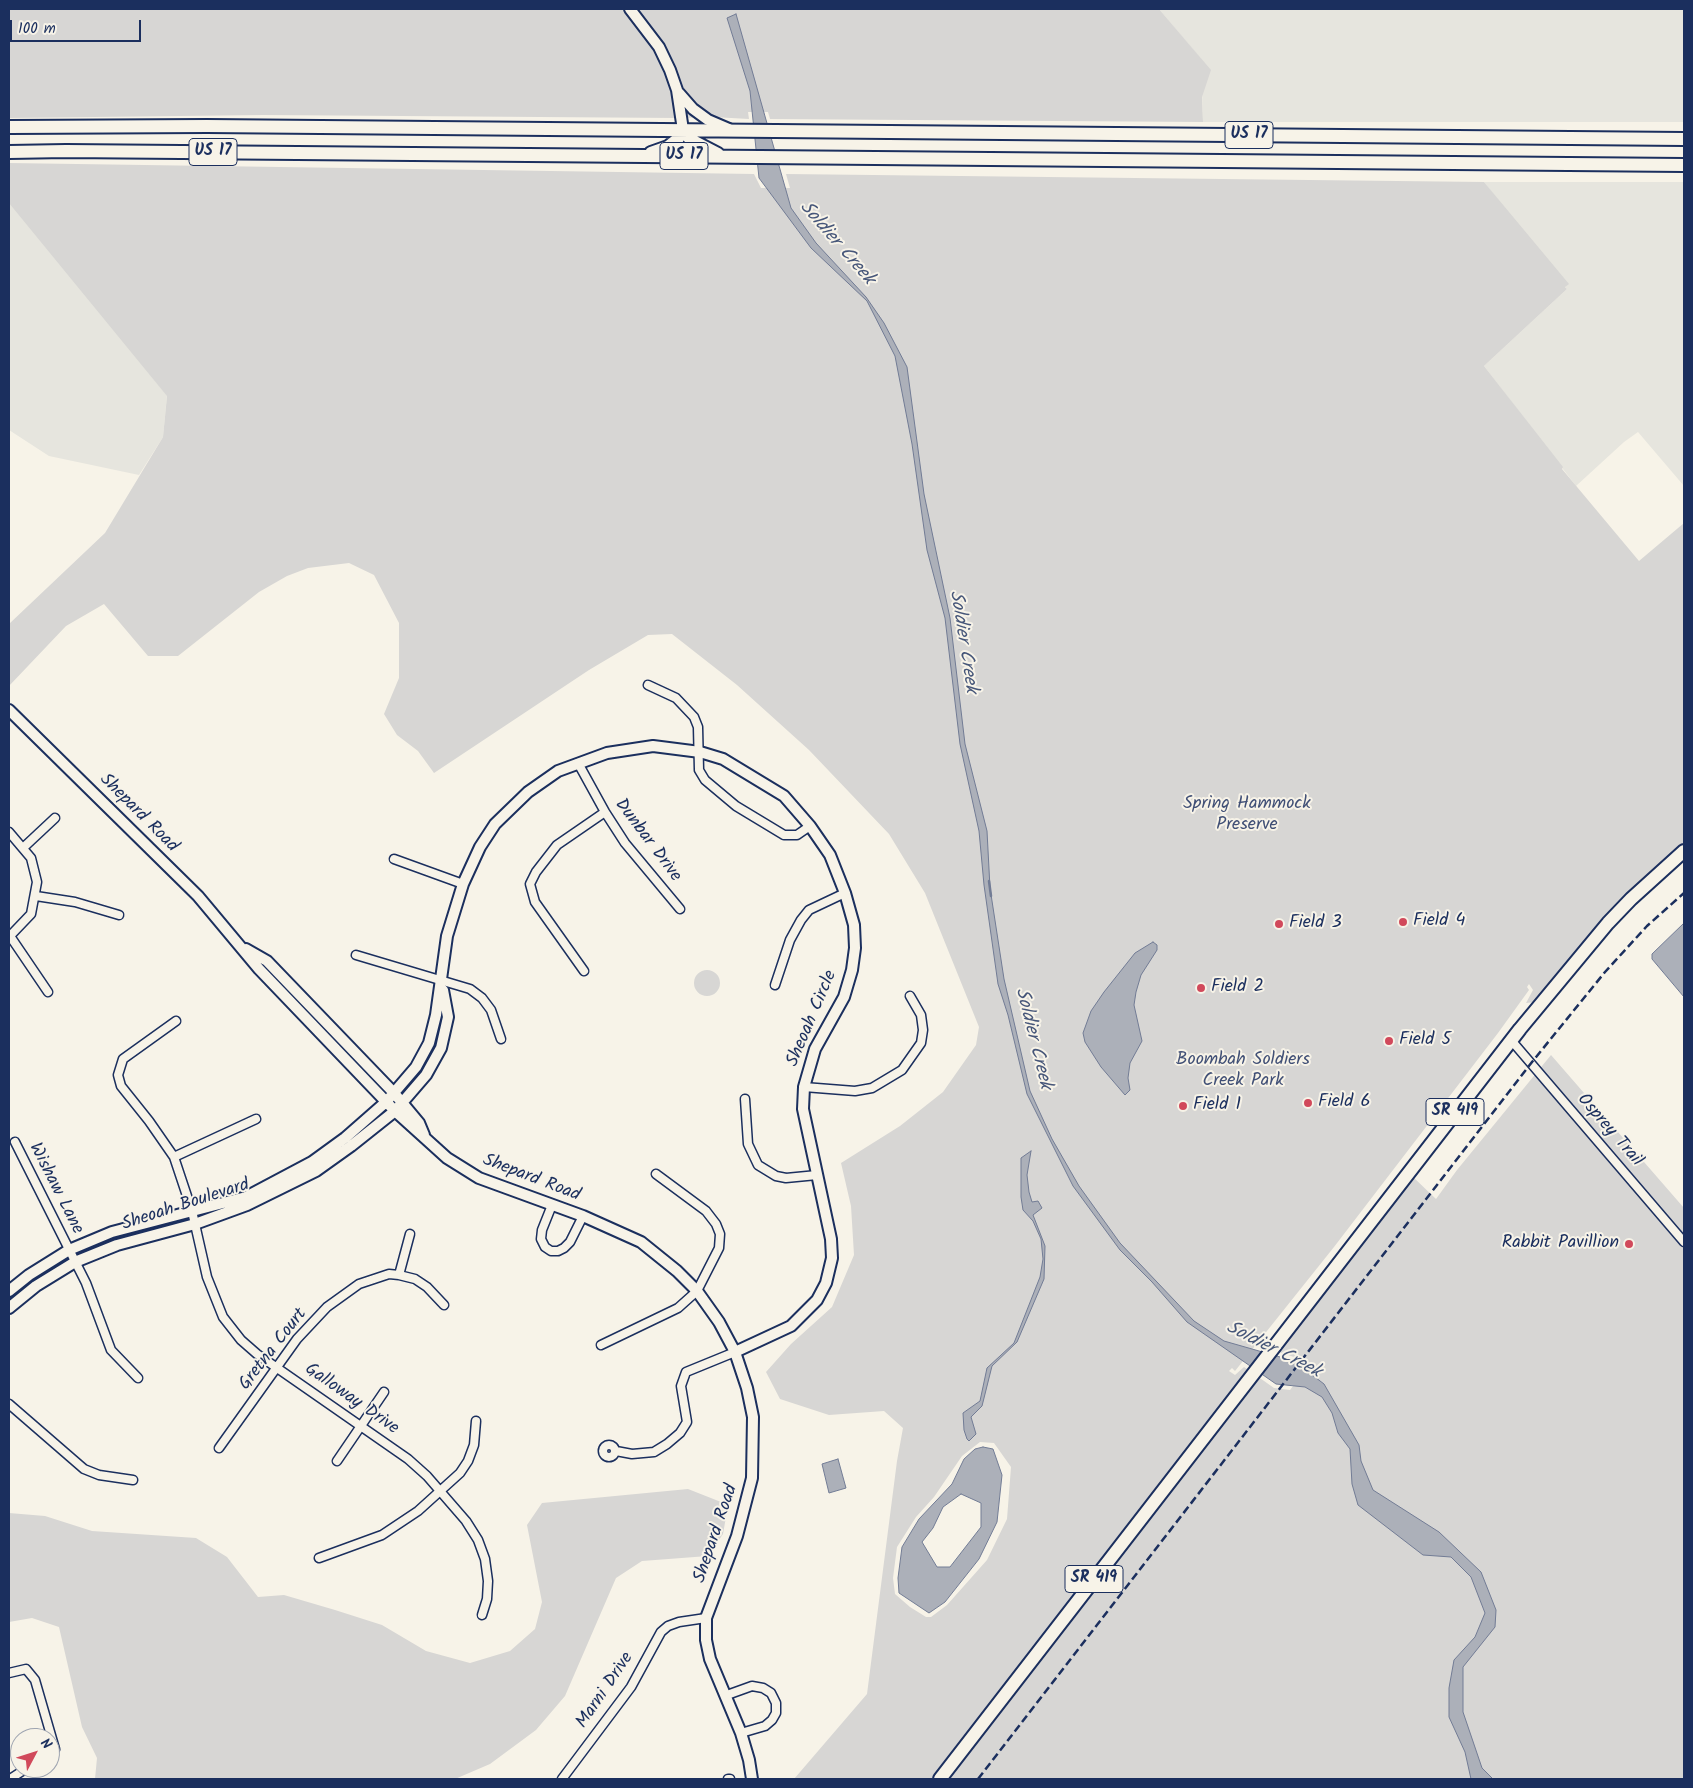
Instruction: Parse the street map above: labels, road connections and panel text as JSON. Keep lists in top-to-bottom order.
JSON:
{
  "streets": {
    "main road": ["US 17", "SR 419"],
    "street": [
      "Shepard Road",
      "Dunbar Drive",
      "Sheoah Circle",
      "Osprey Trail",
      "Wishaw Lane",
      "Sheoah Boulevard",
      "Gretna Court",
      "Galloway Drive",
      "Marni Drive"
    ]
  },
  "crossings": [
    ["Shepard Road", "Sheoah Circle"],
    ["Shepard Road", "Sheoah Boulevard"],
    ["Shepard Road", "Marni Drive"],
    ["Dunbar Drive", "Sheoah Circle"],
    ["Sheoah Circle", "Sheoah Boulevard"],
    ["SR 419", "Osprey Trail"],
    ["Wishaw Lane", "Sheoah Boulevard"],
    ["Sheoah Boulevard", "Galloway Drive"],
    ["Gretna Court", "Galloway Drive"]
  ],
  "water": ["Soldier Creek"],
  "parks": ["Spring Hammock Preserve", "Boombah Soldiers Creek Park"],
  "places": [
    "Field 4",
    "Field 3",
    "Field 2",
    "Field 5",
    "Field 6",
    "Field 1",
    "Rabbit Pavillion"
  ],
  "scale_bar": "100 m",
  "north": "top right"
}
